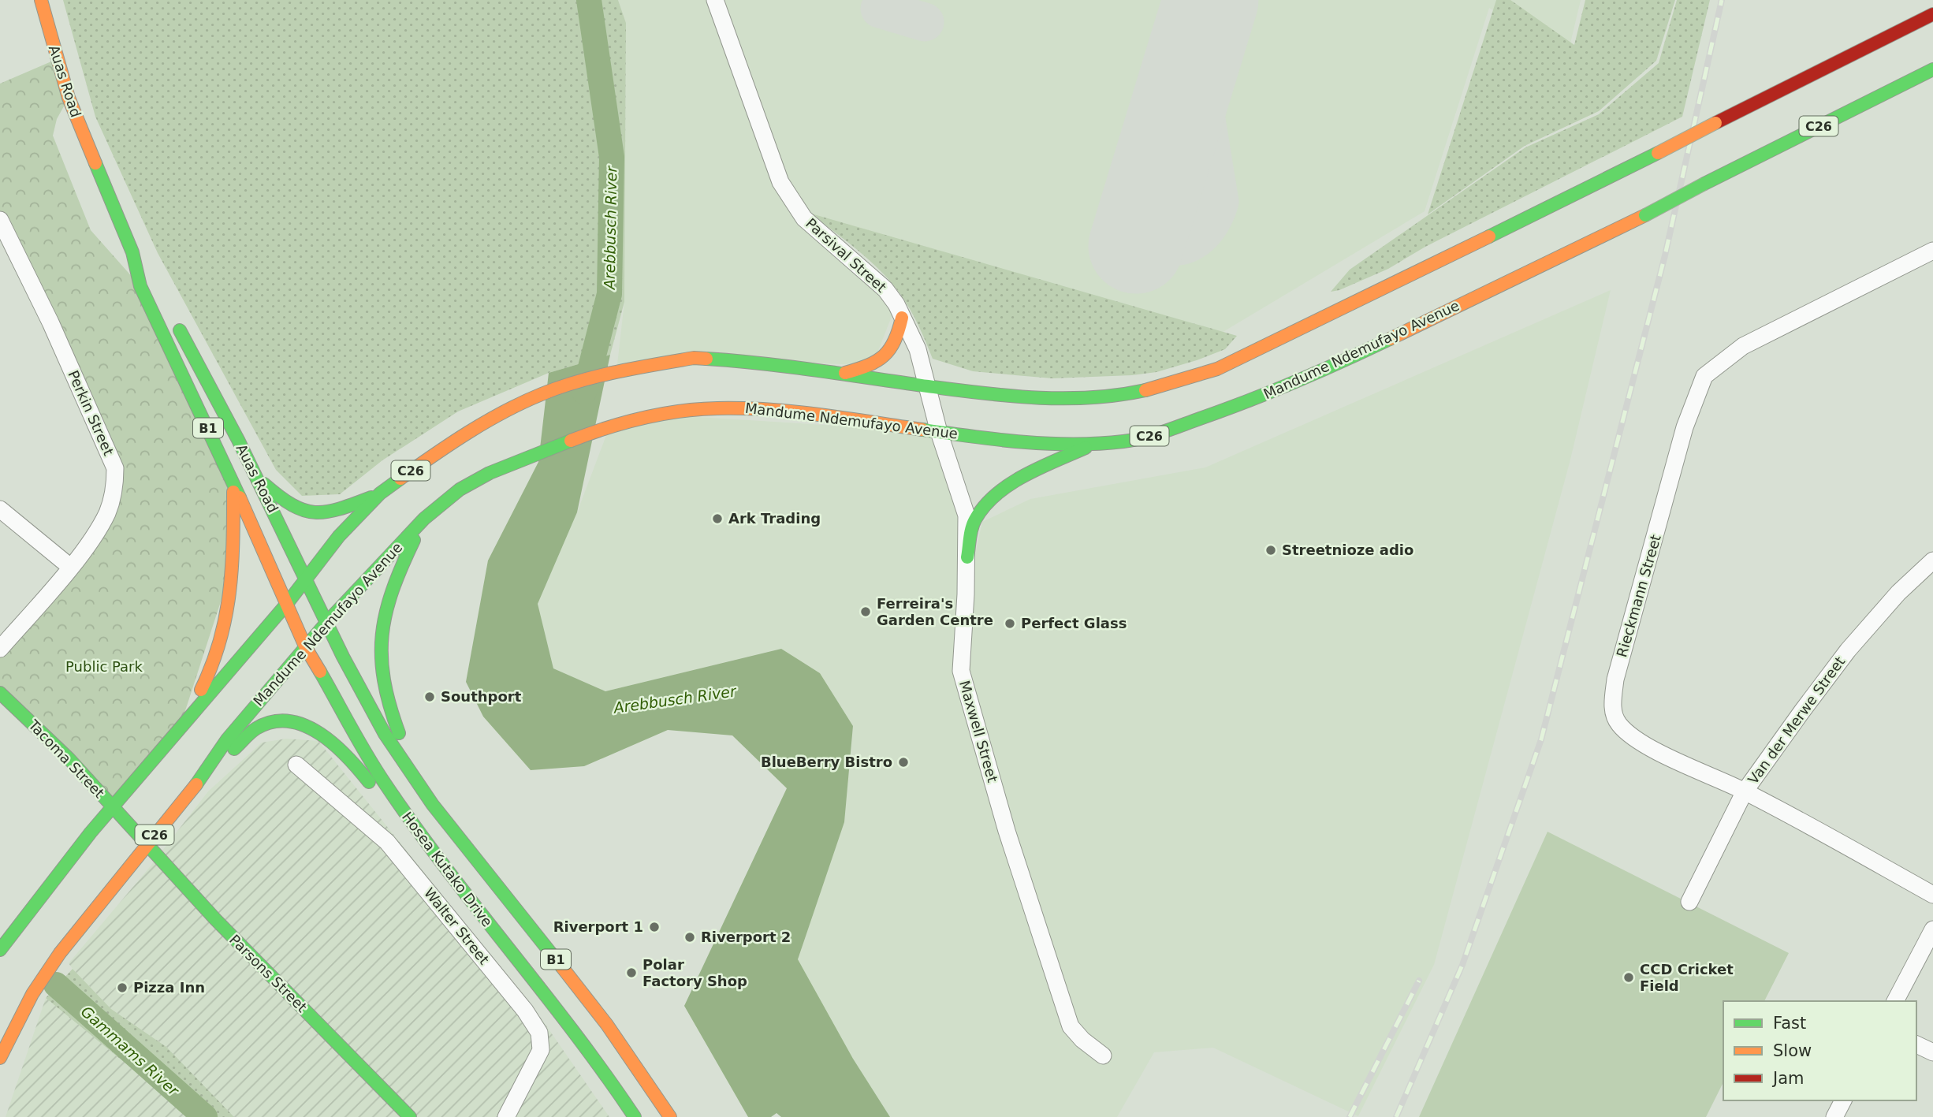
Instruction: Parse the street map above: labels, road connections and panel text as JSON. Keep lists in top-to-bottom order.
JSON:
{
  "streets": {
    "main road": [
      "Auas Road",
      "C26",
      "Mandume Ndemufayo Avenue",
      "B1",
      "Tacoma Street",
      "Hosea Kutako Drive",
      "Parsons Street"
    ],
    "street": [
      "Parsival Street",
      "Perkin Street",
      "Rieckmann Street",
      "Van der Merwe Street",
      "Maxwell Street",
      "Walter Street"
    ]
  },
  "crossings": [
    ["Auas Road", "C26"],
    ["Auas Road", "Mandume Ndemufayo Avenue"],
    ["Auas Road", "Hosea Kutako Drive"],
    ["C26", "Parsival Street"],
    ["C26", "Maxwell Street"],
    ["C26", "Tacoma Street"],
    ["C26", "Hosea Kutako Drive"],
    ["Parsival Street", "Maxwell Street"],
    ["Mandume Ndemufayo Avenue", "Maxwell Street"],
    ["Mandume Ndemufayo Avenue", "Hosea Kutako Drive"],
    ["Mandume Ndemufayo Avenue", "Parsons Street"],
    ["Rieckmann Street", "Van der Merwe Street"],
    ["Tacoma Street", "Parsons Street"]
  ],
  "water": ["Arebbusch River", "Gammams River"],
  "parks": ["Public Park"],
  "places": [
    "Ark Trading",
    "Streetnioze adio",
    "Ferreira's Garden Centre",
    "Perfect Glass",
    "Southport",
    "BlueBerry Bistro",
    "Riverport 1",
    "Riverport 2",
    "Polar Factory Shop",
    "CCD Cricket Field",
    "Pizza Inn"
  ],
  "legend": ["Fast", "Slow", "Jam"]
}
